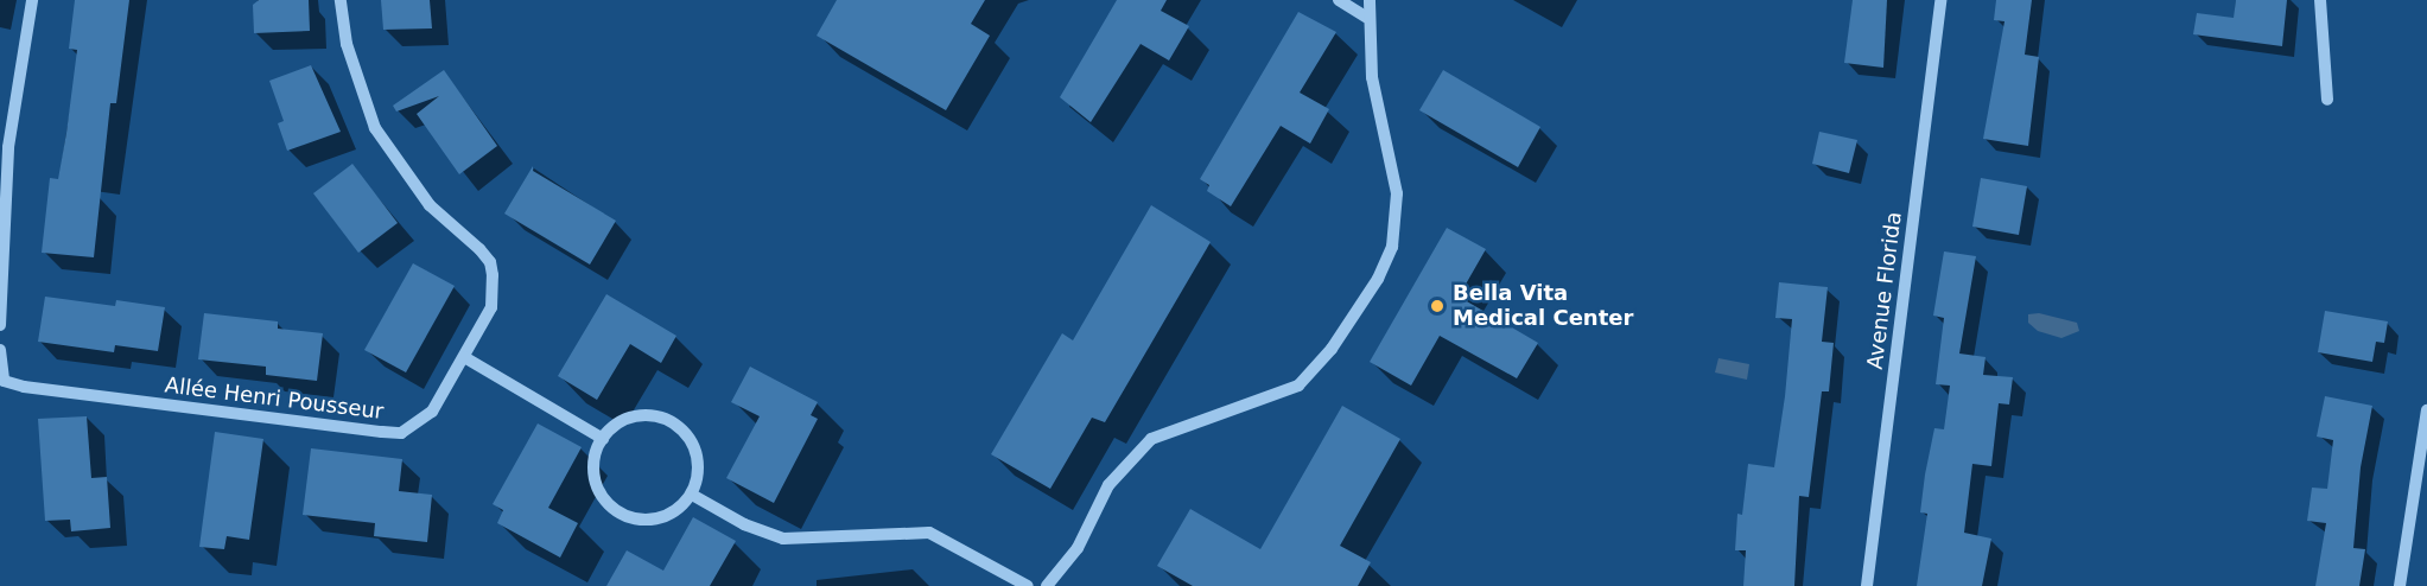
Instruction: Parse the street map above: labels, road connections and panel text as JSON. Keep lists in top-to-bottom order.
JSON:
{
  "streets": {
    "street": ["Avenue Florida", "Allée Henri Pousseur"]
  },
  "places": ["Bella Vita Medical Center"]
}
